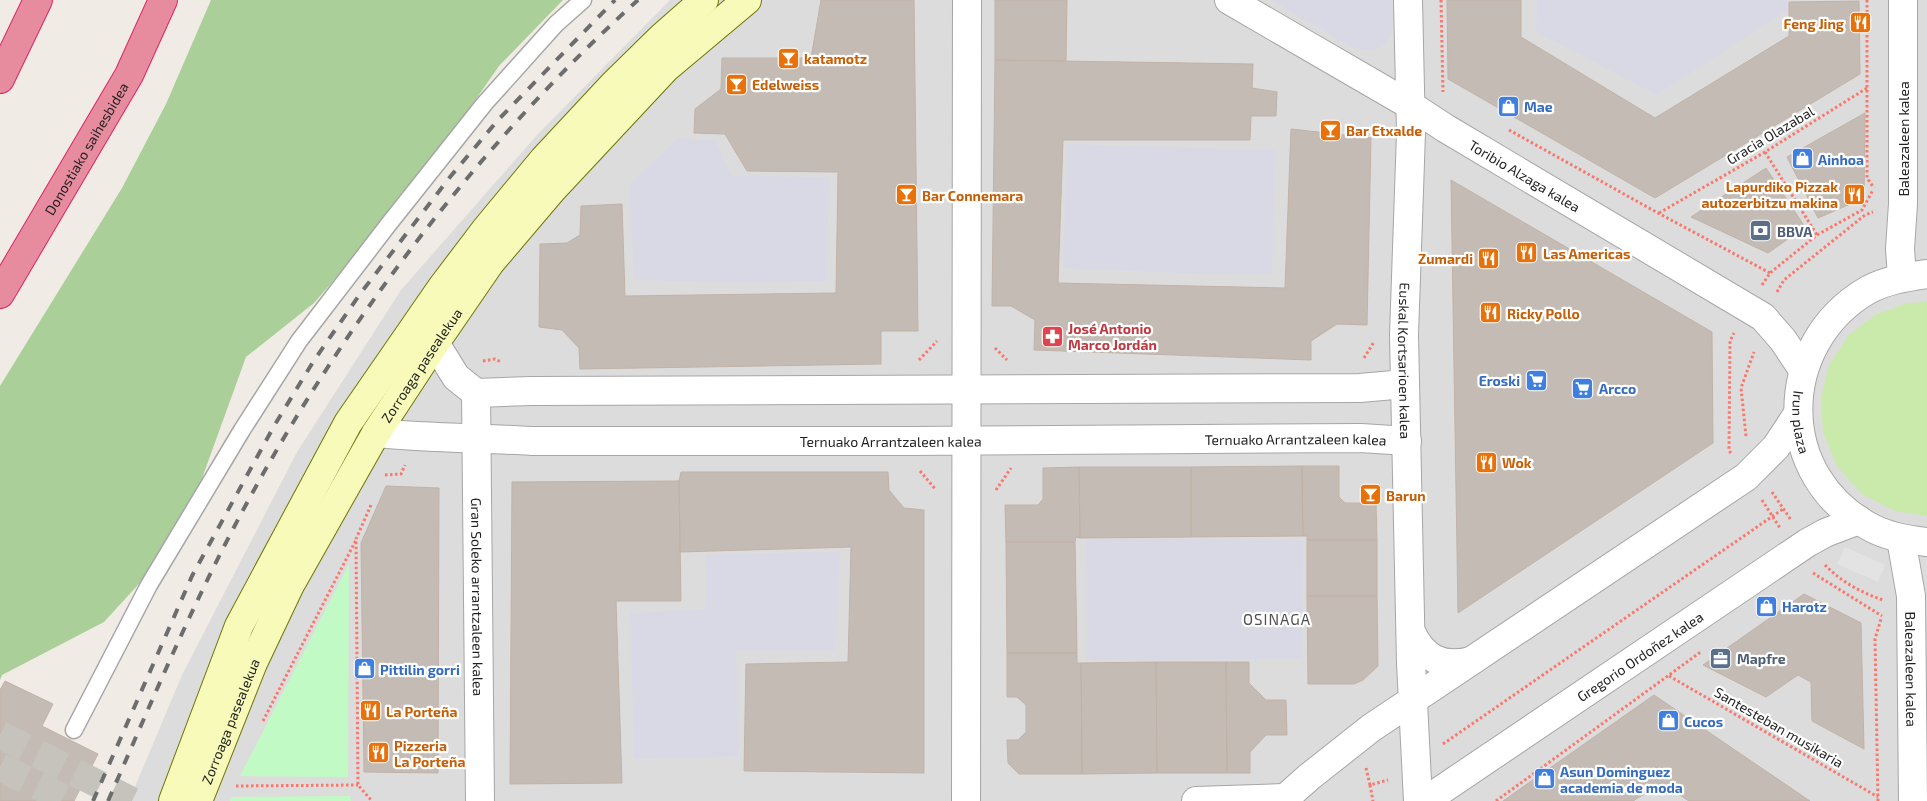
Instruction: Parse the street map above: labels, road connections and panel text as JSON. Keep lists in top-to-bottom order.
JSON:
{
  "streets": {
    "highway": ["Donostiako saihesbidea"],
    "main road": ["Zorroaga pasealekua"],
    "street": [
      "Baleazaleen kalea",
      "Toribio Alzaga kalea",
      "Euskal Kortsarioen kalea",
      "Irun plaza",
      "Ternuako Arrantzaleen kalea",
      "Gran Soleko arrantzaleen kalea",
      "Gregorio Ordoñez kalea"
    ],
    "path": ["Gracia Olazabal", "Santesteban musikaria"]
  },
  "crossings": [
    ["Baleazaleen kalea", "Irun plaza"],
    ["Toribio Alzaga kalea", "Euskal Kortsarioen kalea"],
    ["Toribio Alzaga kalea", "Irun plaza"],
    ["Euskal Kortsarioen kalea", "Ternuako Arrantzaleen kalea"],
    ["Zorroaga pasealekua", "Ternuako Arrantzaleen kalea"],
    ["Irun plaza", "Gregorio Ordoñez kalea"],
    ["Ternuako Arrantzaleen kalea", "Gran Soleko arrantzaleen kalea"]
  ],
  "districts": ["OSINAGA"],
  "places": {
    "restaurant": [
      "Feng Jing",
      "Lapurdiko Pizzak autozerbitzu makina",
      "Las Americas",
      "Zumardi",
      "Ricky Pollo",
      "Wok",
      "La Porteña",
      "Pizzeria La Porteña"
    ],
    "bar": [
      "katamotz",
      "Edelweiss",
      "Bar Etxalde",
      "Bar Connemara",
      "Barun"
    ],
    "shop": [
      "Mae",
      "Ainhoa",
      "Harotz",
      "Pittilin gorri",
      "Cucos",
      "Asun Dominguez academia de moda"
    ],
    "bank": ["BBVA"],
    "pharmacy": ["José Antonio Marco Jordán"],
    "supermarket": ["Eroski", "Arcco"],
    "office": ["Mapfre"]
  }
}
